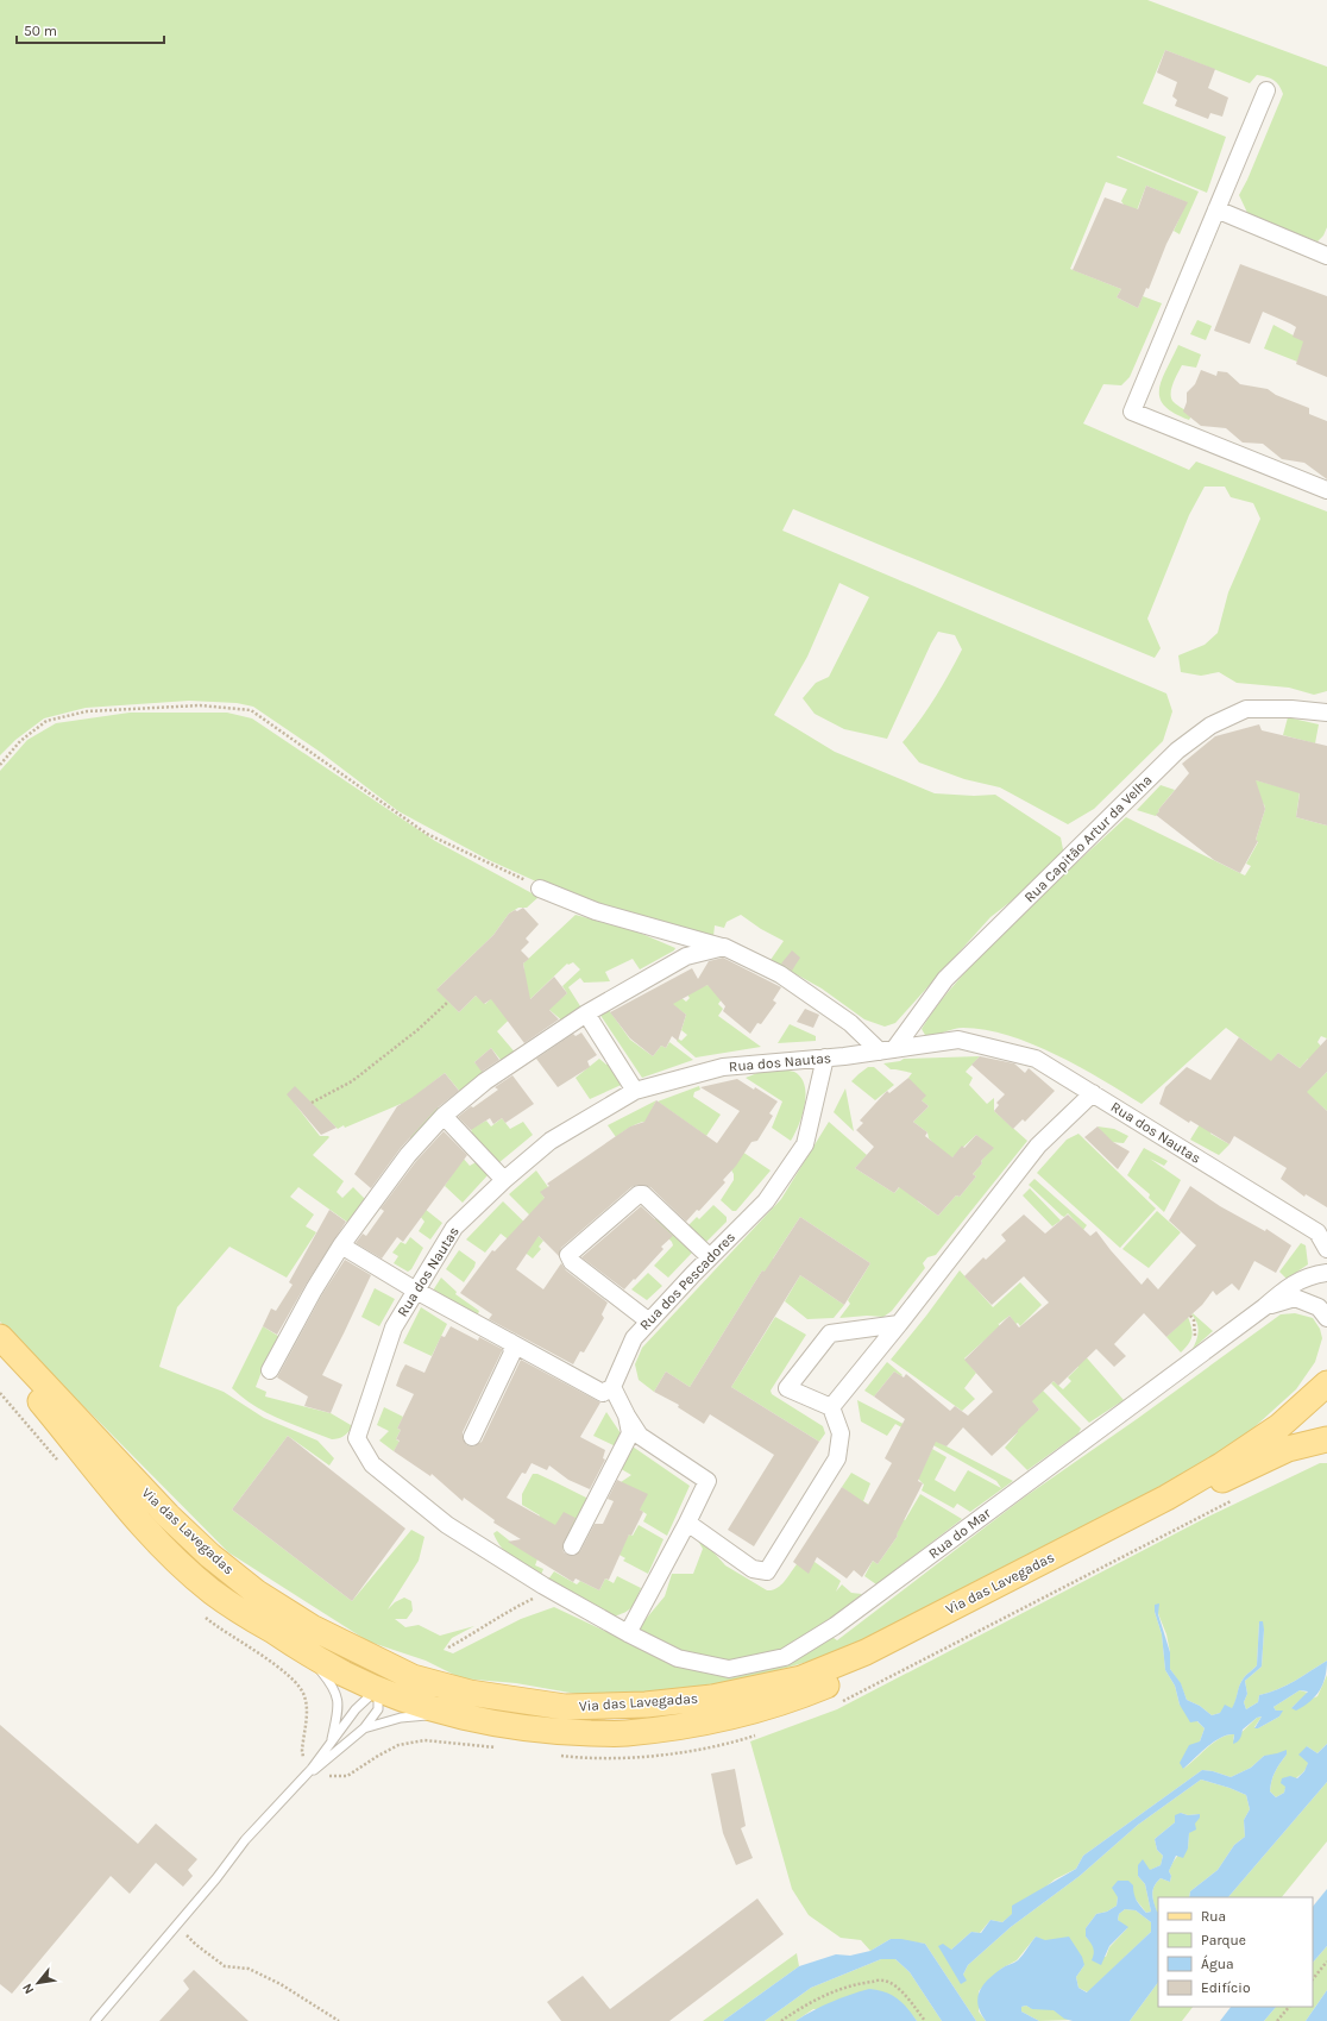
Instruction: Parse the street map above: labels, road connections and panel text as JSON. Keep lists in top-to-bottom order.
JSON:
{
  "streets": {
    "main road": ["Via das Lavegadas"],
    "street": [
      "Rua Capitão Artur da Velha",
      "Rua dos Nautas",
      "Rua dos Pescadores",
      "Rua do Mar"
    ]
  },
  "crossings": [
    ["Rua Capitão Artur da Velha", "Rua dos Nautas"],
    ["Rua dos Nautas", "Rua dos Pescadores"],
    ["Rua dos Nautas", "Rua do Mar"]
  ],
  "legend": [
    "Rua",
    "Parque",
    "Água",
    "Edifício"
  ],
  "scale_bar": "50 m",
  "north": "bottom left"
}
